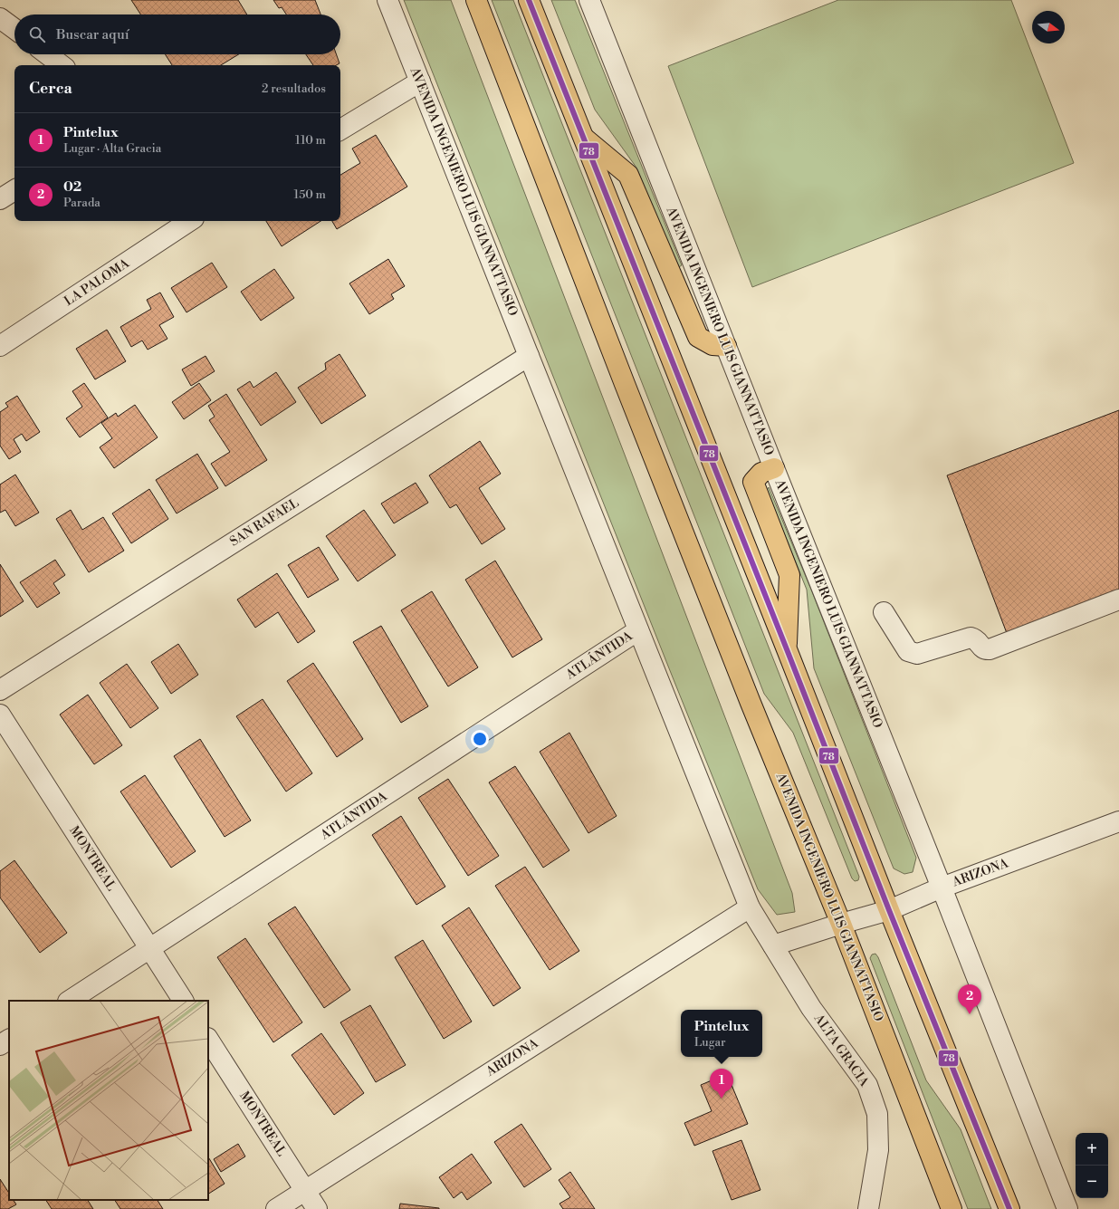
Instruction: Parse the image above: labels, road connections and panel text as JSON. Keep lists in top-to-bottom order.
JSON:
{
  "streets": {
    "main road": ["AVENIDA INGENIERO LUIS GIANNATTASIO"],
    "street": [
      "LA PALOMA",
      "SAN RAFAEL",
      "ATLÁNTIDA",
      "MONTREAL",
      "ARIZONA",
      "ALTA GRACIA"
    ]
  },
  "crossings": [
    ["AVENIDA INGENIERO LUIS GIANNATTASIO", "SAN RAFAEL"],
    ["AVENIDA INGENIERO LUIS GIANNATTASIO", "ATLÁNTIDA"],
    ["AVENIDA INGENIERO LUIS GIANNATTASIO", "ARIZONA"],
    ["AVENIDA INGENIERO LUIS GIANNATTASIO", "ALTA GRACIA"],
    ["ATLÁNTIDA", "MONTREAL"],
    ["MONTREAL", "ARIZONA"],
    ["ARIZONA", "ALTA GRACIA"]
  ],
  "lines": ["transit line 78"],
  "north": "right",
  "page": {
    "search": "Buscar aquí",
    "heading": ["Cerca", "2 resultados"],
    "list": [
      {
        "mark": "1",
        "name": "Pintelux",
        "note": "Lugar · Alta Gracia",
        "value": "110 m"
      },
      {
        "mark": "2",
        "name": "02",
        "note": "Parada",
        "value": "150 m"
      }
    ],
    "pins": ["2", "1"],
    "popup": ["Pintelux", "Lugar"],
    "map_buttons": ["+", "−"]
  }
}
